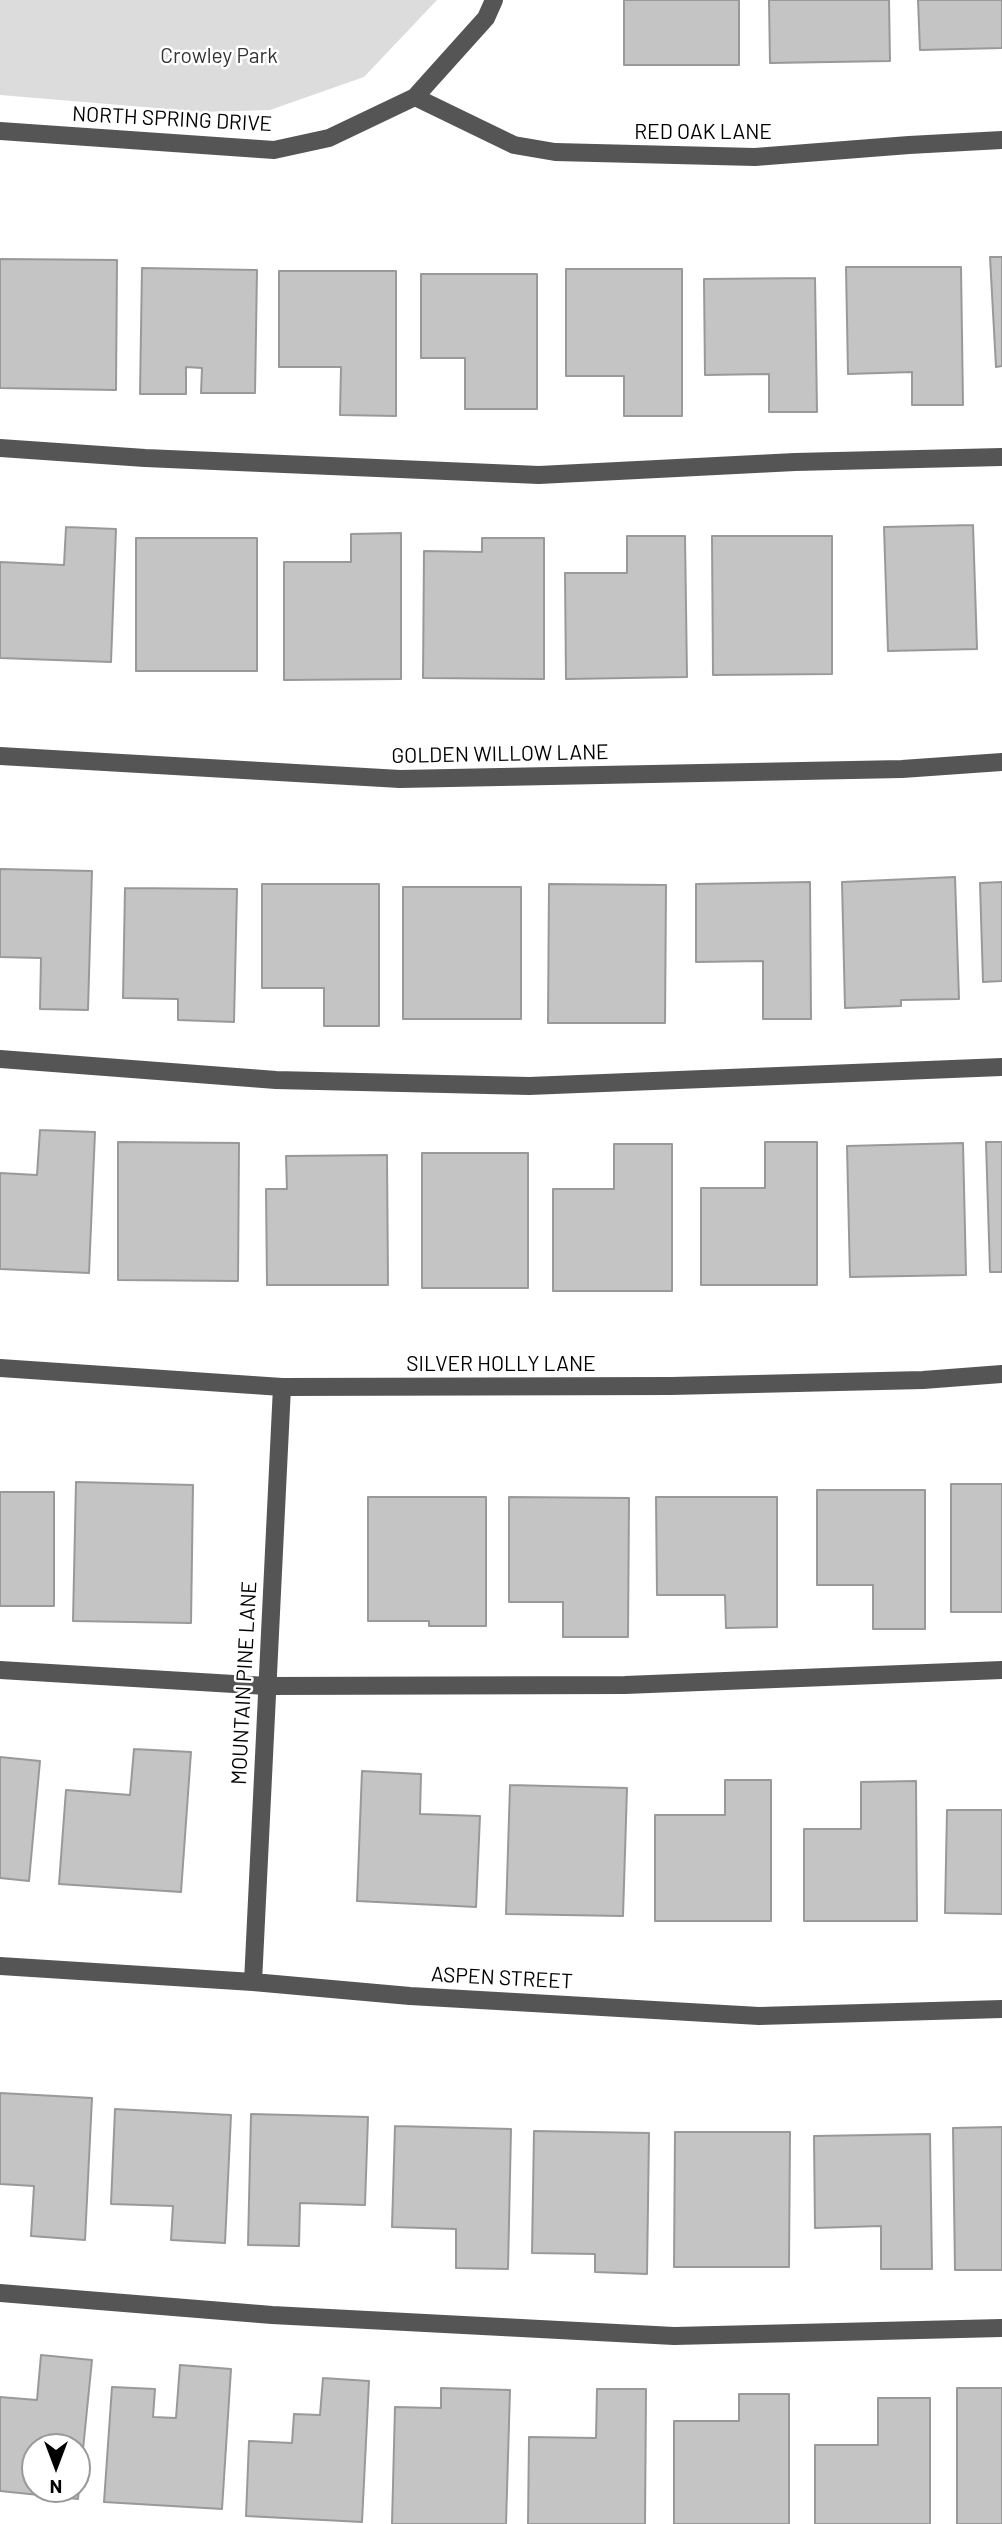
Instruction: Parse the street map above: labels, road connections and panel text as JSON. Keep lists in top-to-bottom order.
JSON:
{
  "streets": {
    "street": [
      "NORTH SPRING DRIVE",
      "RED OAK LANE",
      "GOLDEN WILLOW LANE",
      "SILVER HOLLY LANE",
      "MOUNTAIN PINE LANE",
      "ASPEN STREET"
    ]
  },
  "crossings": [
    ["NORTH SPRING DRIVE", "RED OAK LANE"],
    ["SILVER HOLLY LANE", "MOUNTAIN PINE LANE"],
    ["MOUNTAIN PINE LANE", "ASPEN STREET"]
  ],
  "parks": ["Crowley Park"],
  "north": "bottom"
}
